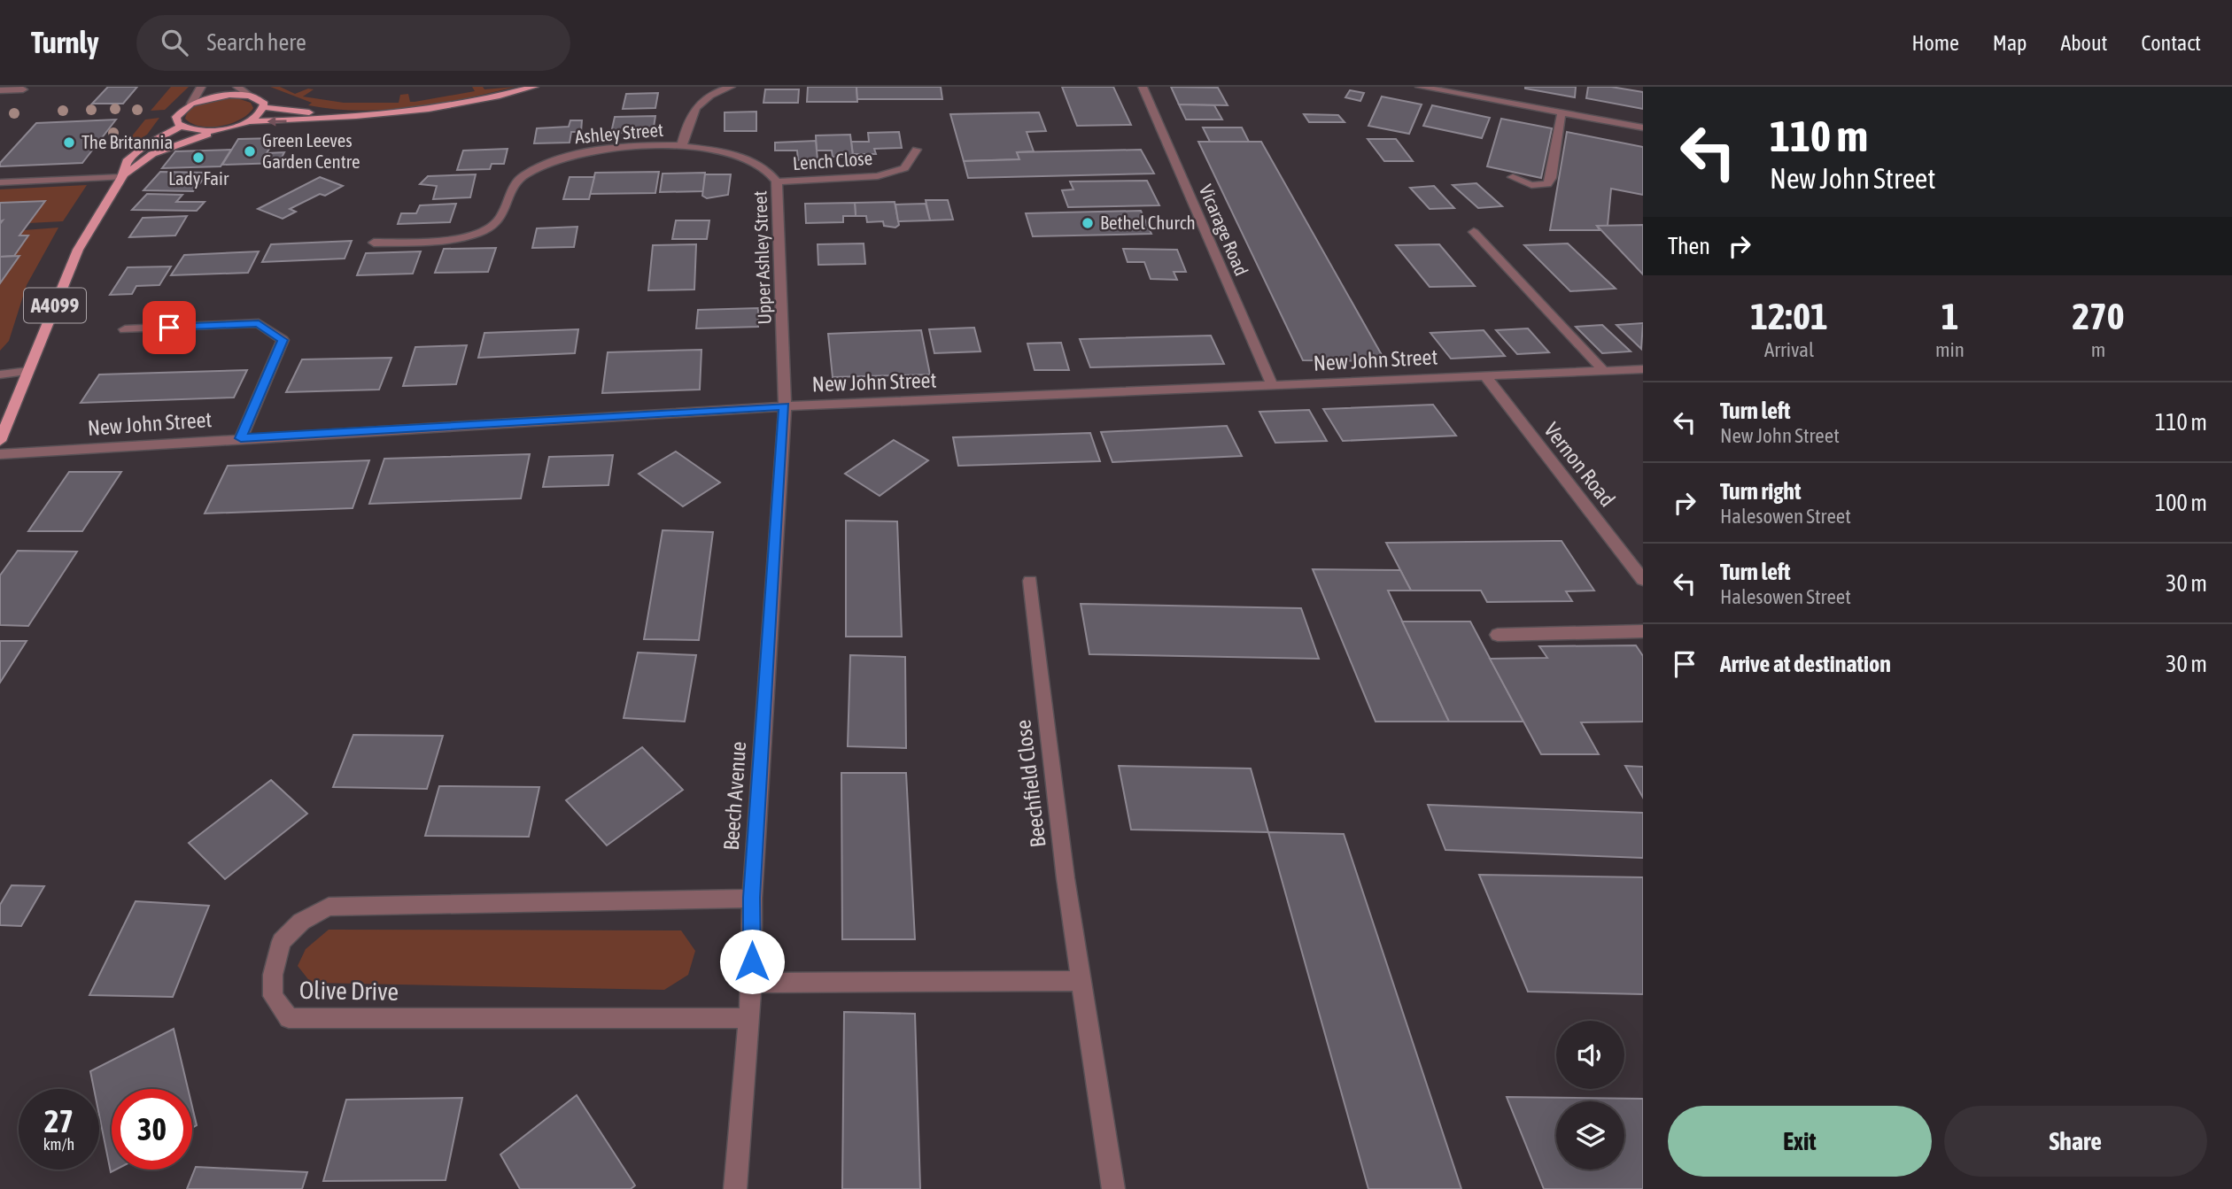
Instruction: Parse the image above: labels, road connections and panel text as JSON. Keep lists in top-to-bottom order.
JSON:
{
  "streets": {
    "main road": ["A4099"],
    "street": [
      "Ashley Street",
      "Lench Close",
      "Vicarage Road",
      "Upper Ashley Street",
      "New John Street",
      "Vernon Road",
      "Beechfield Close",
      "Beech Avenue",
      "Olive Drive"
    ]
  },
  "crossings": [
    ["Ashley Street", "Upper Ashley Street"],
    ["Lench Close", "Upper Ashley Street"],
    ["Vicarage Road", "New John Street"],
    ["Upper Ashley Street", "New John Street"],
    ["Upper Ashley Street", "Beech Avenue"],
    ["New John Street", "Vernon Road"],
    ["New John Street", "Beech Avenue"],
    ["Beech Avenue", "Olive Drive"]
  ],
  "places": [
    "The Britannia",
    "Green Leeves Garden Centre",
    "Lady Fair",
    "Bethel Church"
  ],
  "page": {
    "header": "Turnly",
    "search": "Search here",
    "nav": [
      "Home",
      "Map",
      "About",
      "Contact"
    ],
    "turn": ["110 m", "New John Street"],
    "then": "Then",
    "eta": [
      "12:01",
      "Arrival",
      "1",
      "min",
      "270",
      "m"
    ],
    "list": [
      {
        "name": "Turn left",
        "note": "New John Street",
        "value": "110 m"
      },
      {
        "name": "Turn right",
        "note": "Halesowen Street",
        "value": "100 m"
      },
      {
        "name": "Turn left",
        "note": "Halesowen Street",
        "value": "30 m"
      },
      {
        "name": "Arrive at destination",
        "value": "30 m"
      }
    ],
    "speed": "27 km/h",
    "limit": "30",
    "buttons": ["Exit", "Share"]
  }
}
